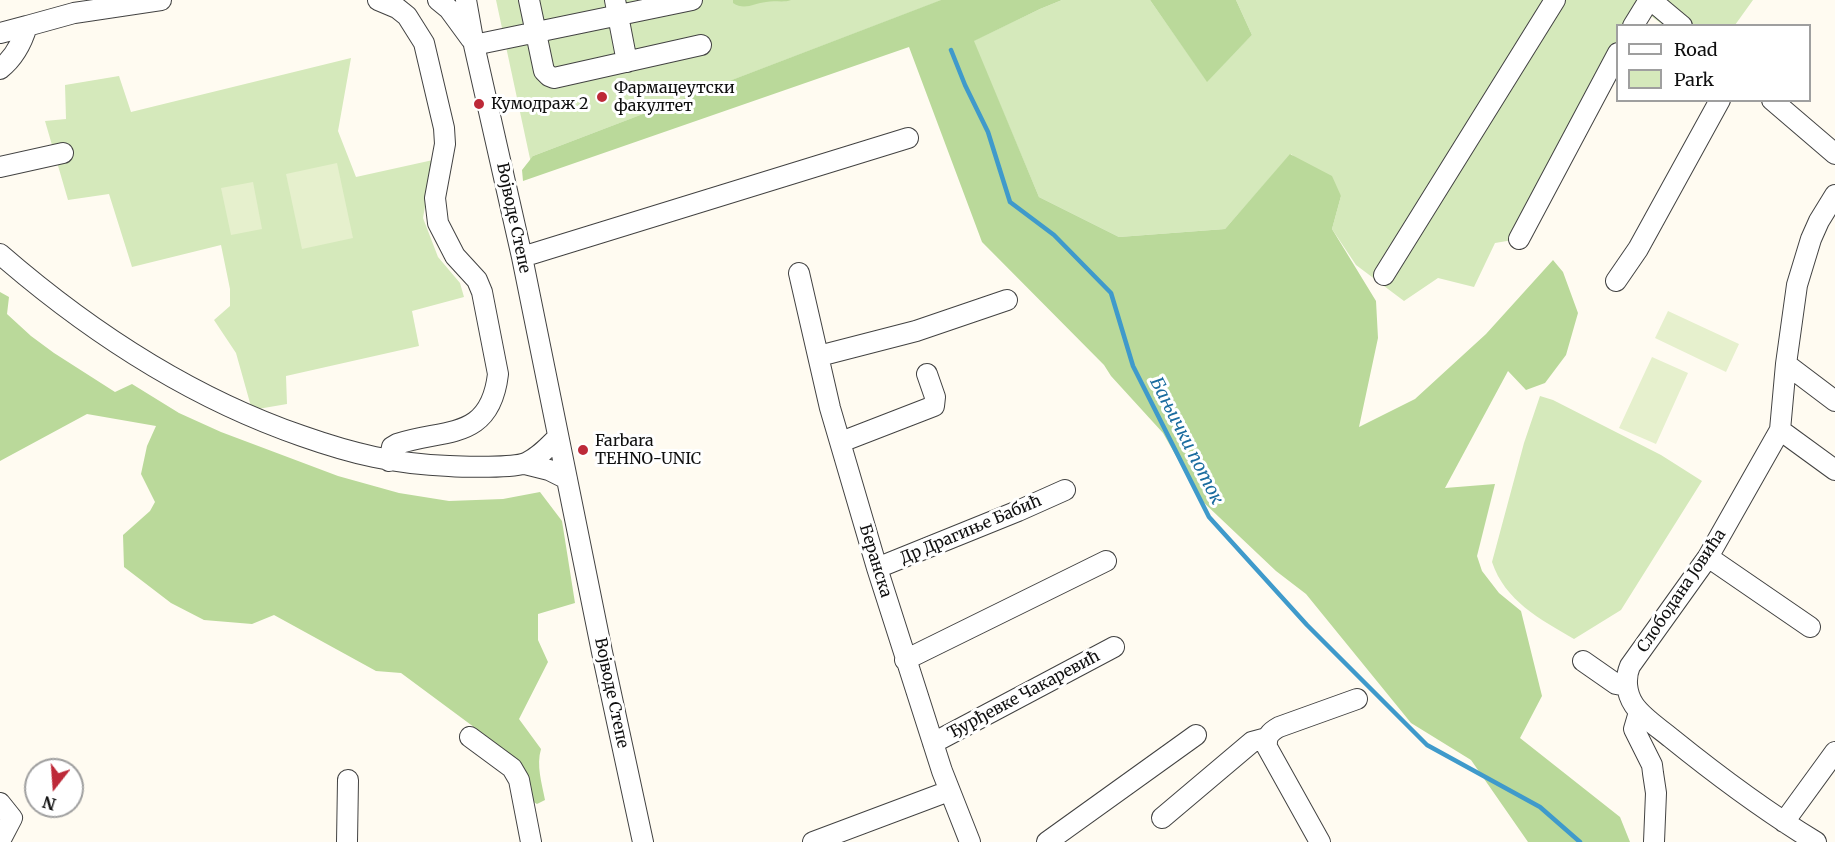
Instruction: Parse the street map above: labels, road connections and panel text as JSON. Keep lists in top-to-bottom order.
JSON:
{
  "streets": {
    "street": [
      "Војводе Степе",
      "Др Драгиње Бабић",
      "Беранска",
      "Слободана Јовића",
      "Ђурђевке Чакаревић"
    ]
  },
  "crossings": [
    ["Др Драгиње Бабић", "Беранска"],
    ["Беранска", "Ђурђевке Чакаревић"]
  ],
  "water": ["Бањички поток"],
  "places": ["Фармацеутски факултет", "Кумодраж 2", "Farbara TEHNO-UNIC"],
  "legend": ["Road", "Park"],
  "north": "bottom"
}
